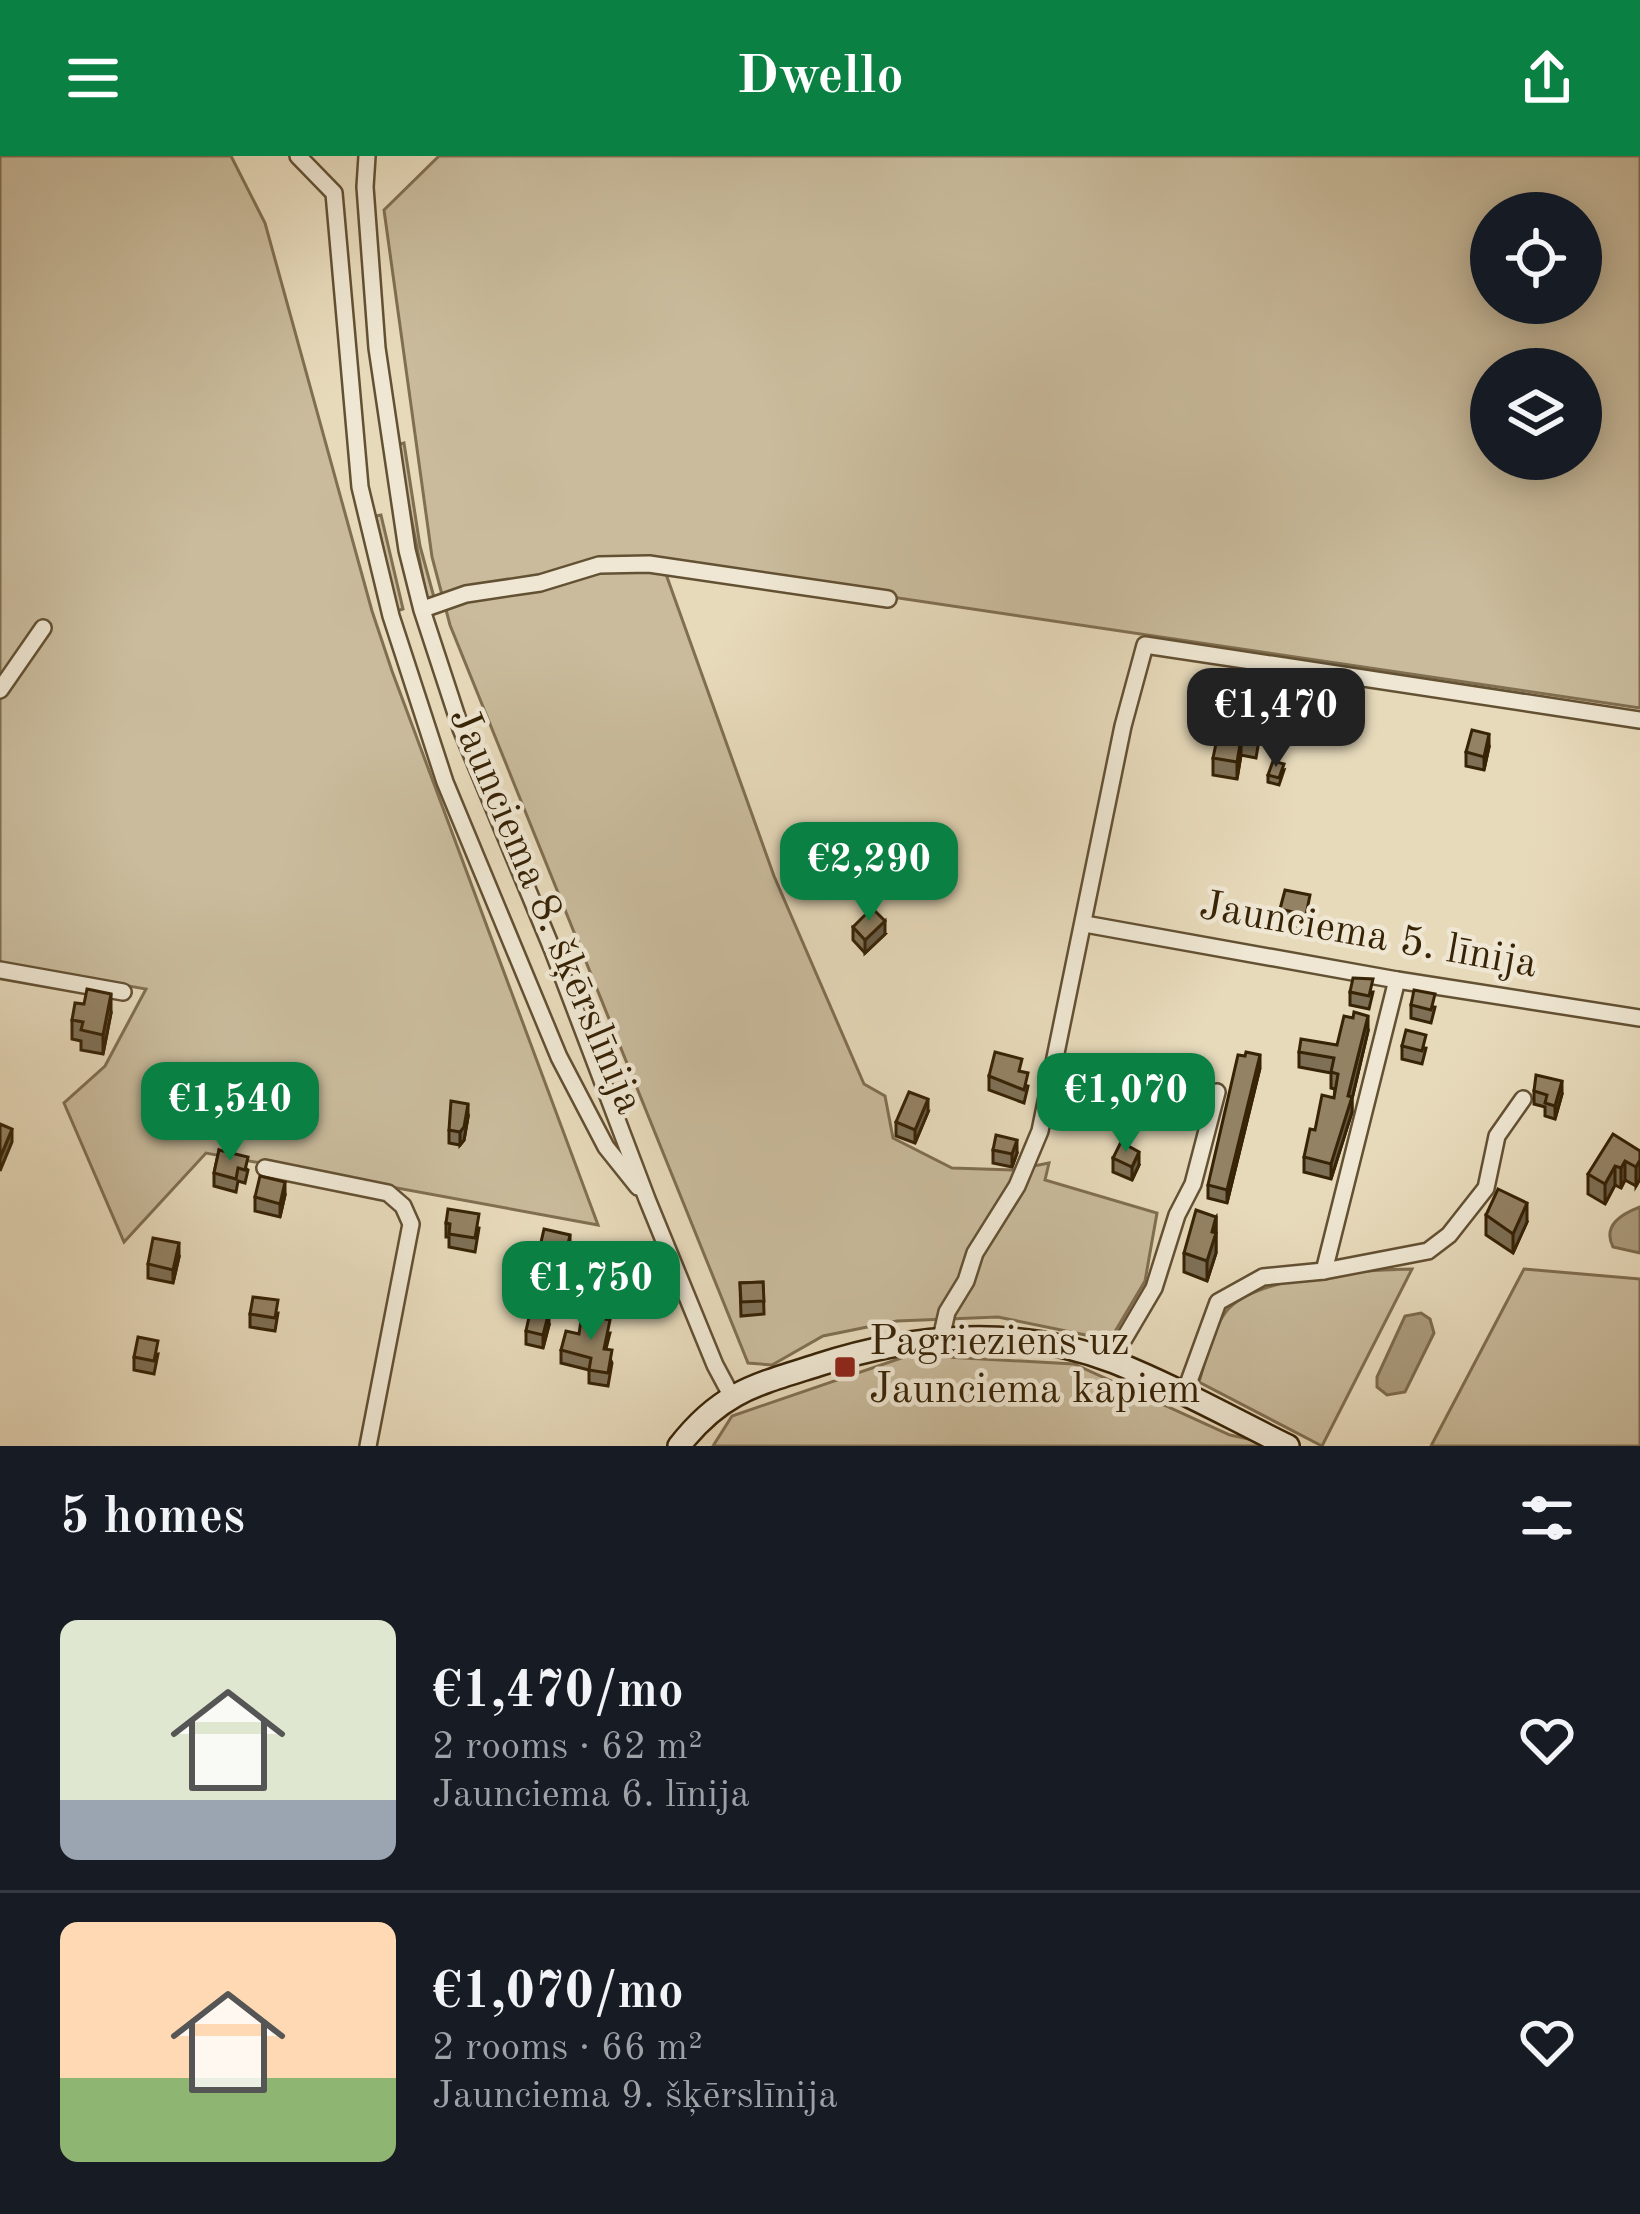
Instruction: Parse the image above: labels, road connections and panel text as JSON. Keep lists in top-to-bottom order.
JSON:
{
  "streets": {
    "street": ["Jaunciema 8. šķērslīnija", "Jaunciema 5. līnija"]
  },
  "places": {
    "transit": ["Pagrieziens uz Jaunciema kapiem"]
  },
  "page": {
    "header": "Dwello",
    "price": [
      "€1,470",
      "€2,290",
      "€1,070",
      "€1,540",
      "€1,750"
    ],
    "heading": "5 homes",
    "list": [
      {
        "name": "€1,470/mo",
        "note": "2 rooms · 62 m² · Jaunciema 6. līnija"
      },
      {
        "name": "€1,070/mo",
        "note": "2 rooms · 66 m² · Jaunciema 9. šķērslīnija"
      }
    ]
  }
}
